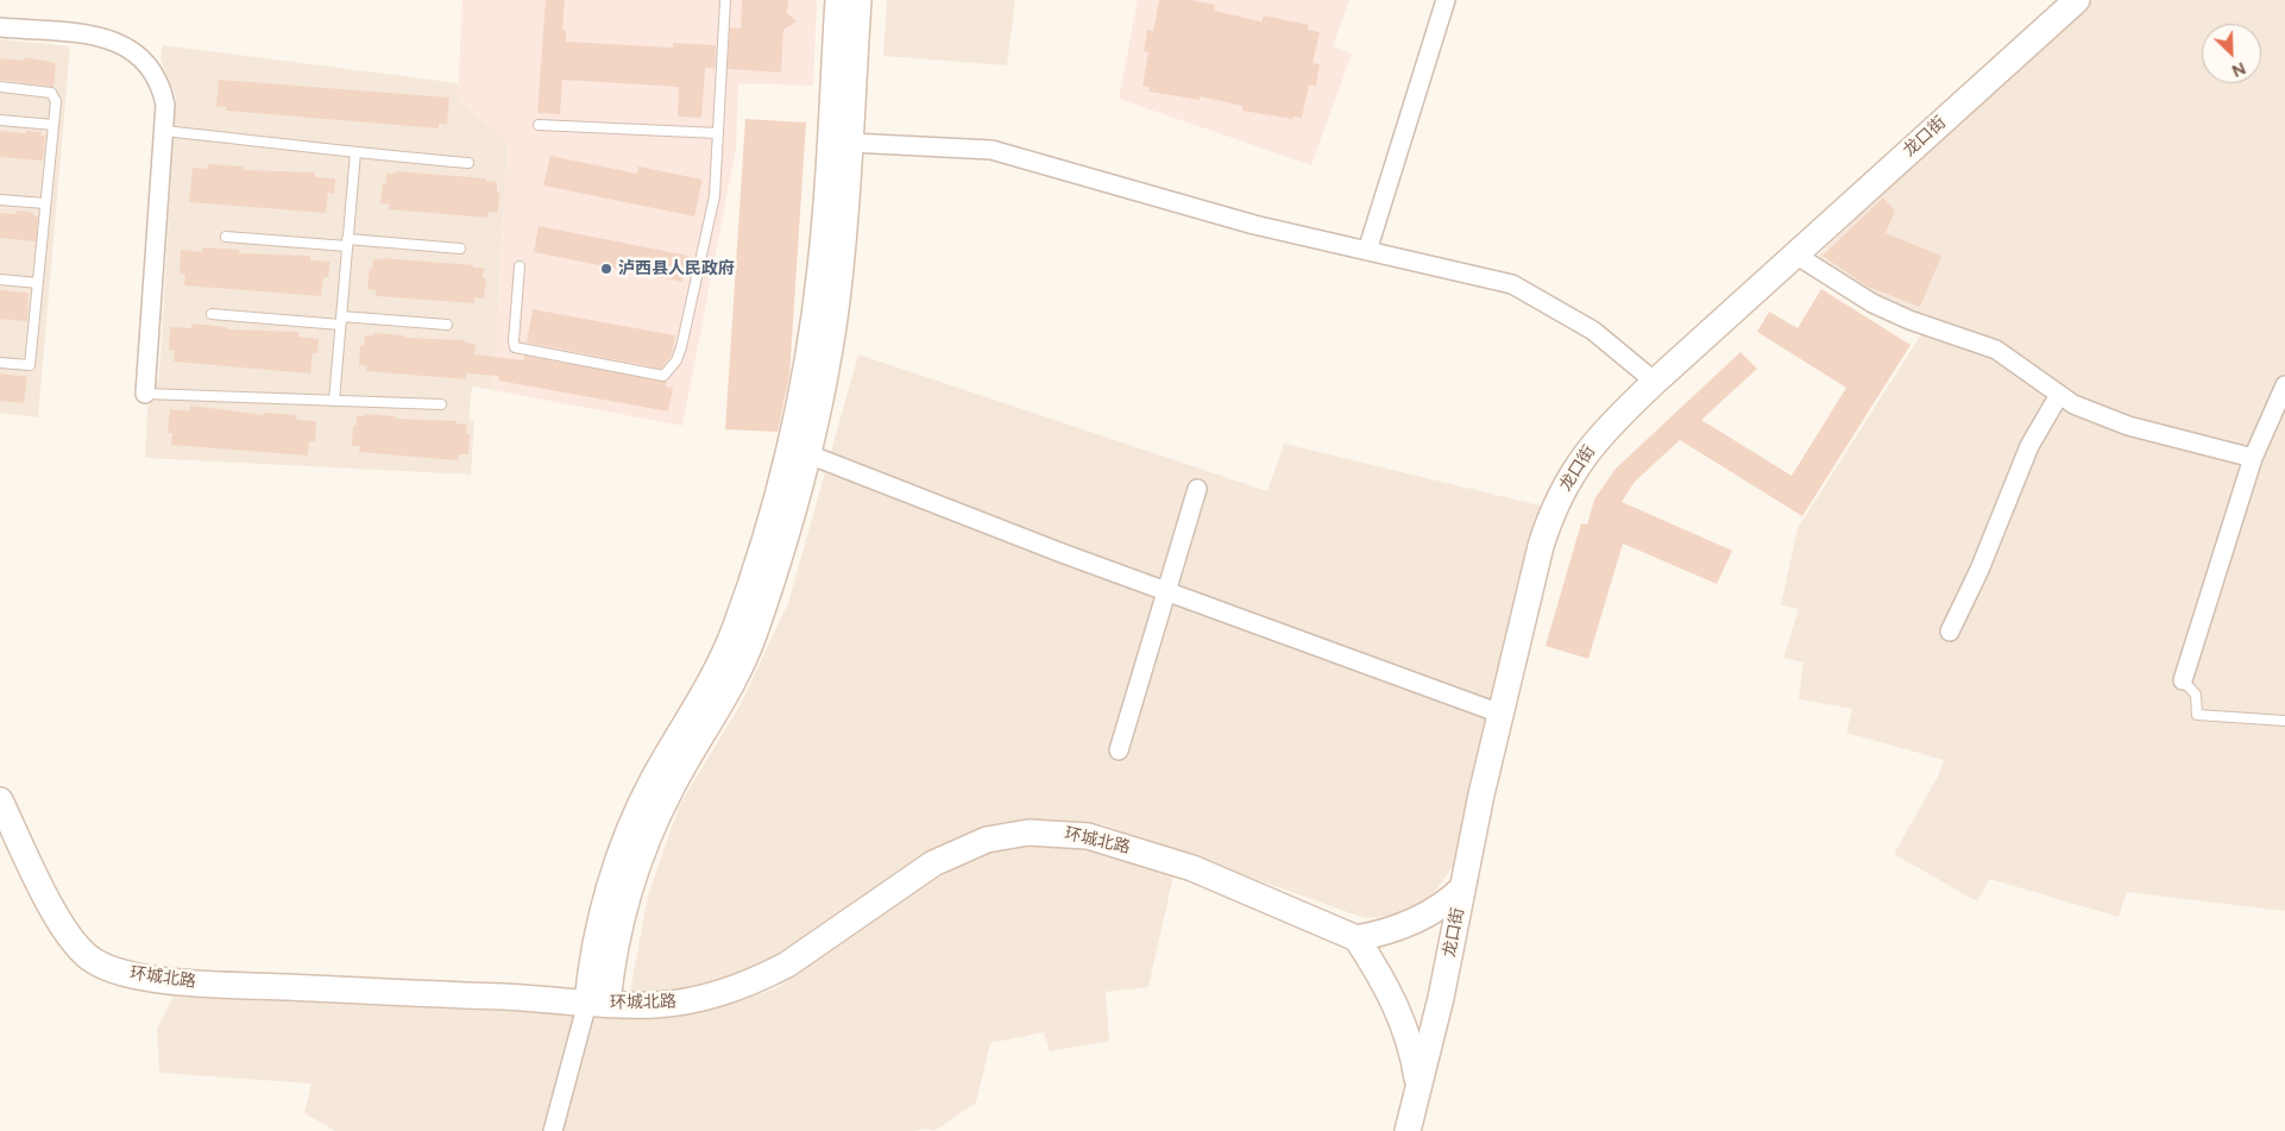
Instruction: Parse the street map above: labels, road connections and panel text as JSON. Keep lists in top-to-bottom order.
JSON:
{
  "streets": {
    "main road": ["龙口街", "环城北路"]
  },
  "places": ["泸西县人民政府"],
  "north": "bottom right"
}
